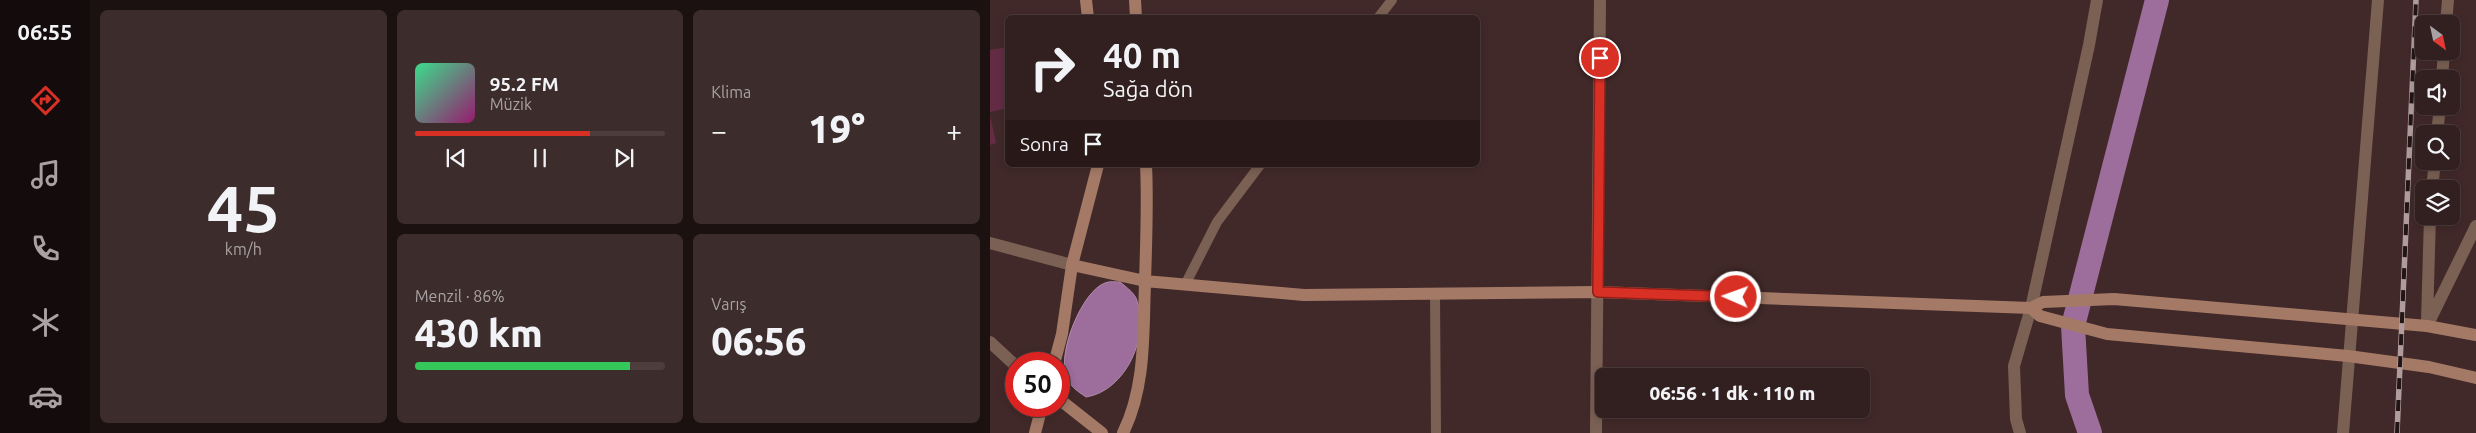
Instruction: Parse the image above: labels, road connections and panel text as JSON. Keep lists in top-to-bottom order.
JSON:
{
  "north": "bottom right",
  "page": {
    "tabs": "06:55",
    "tile": [
      ["45", "km/h"],
      "Klima",
      ["Menzil · 86%", "430 km"],
      ["Varış", "06:56"]
    ],
    "turn": ["40 m", "Sağa dön"],
    "song": ["95.2 FM", "Müzik"],
    "heat": ["−", "19°", "+"],
    "then": "Sonra",
    "limit": "50",
    "trip": "06:56 · 1 dk · 110 m"
  }
}
